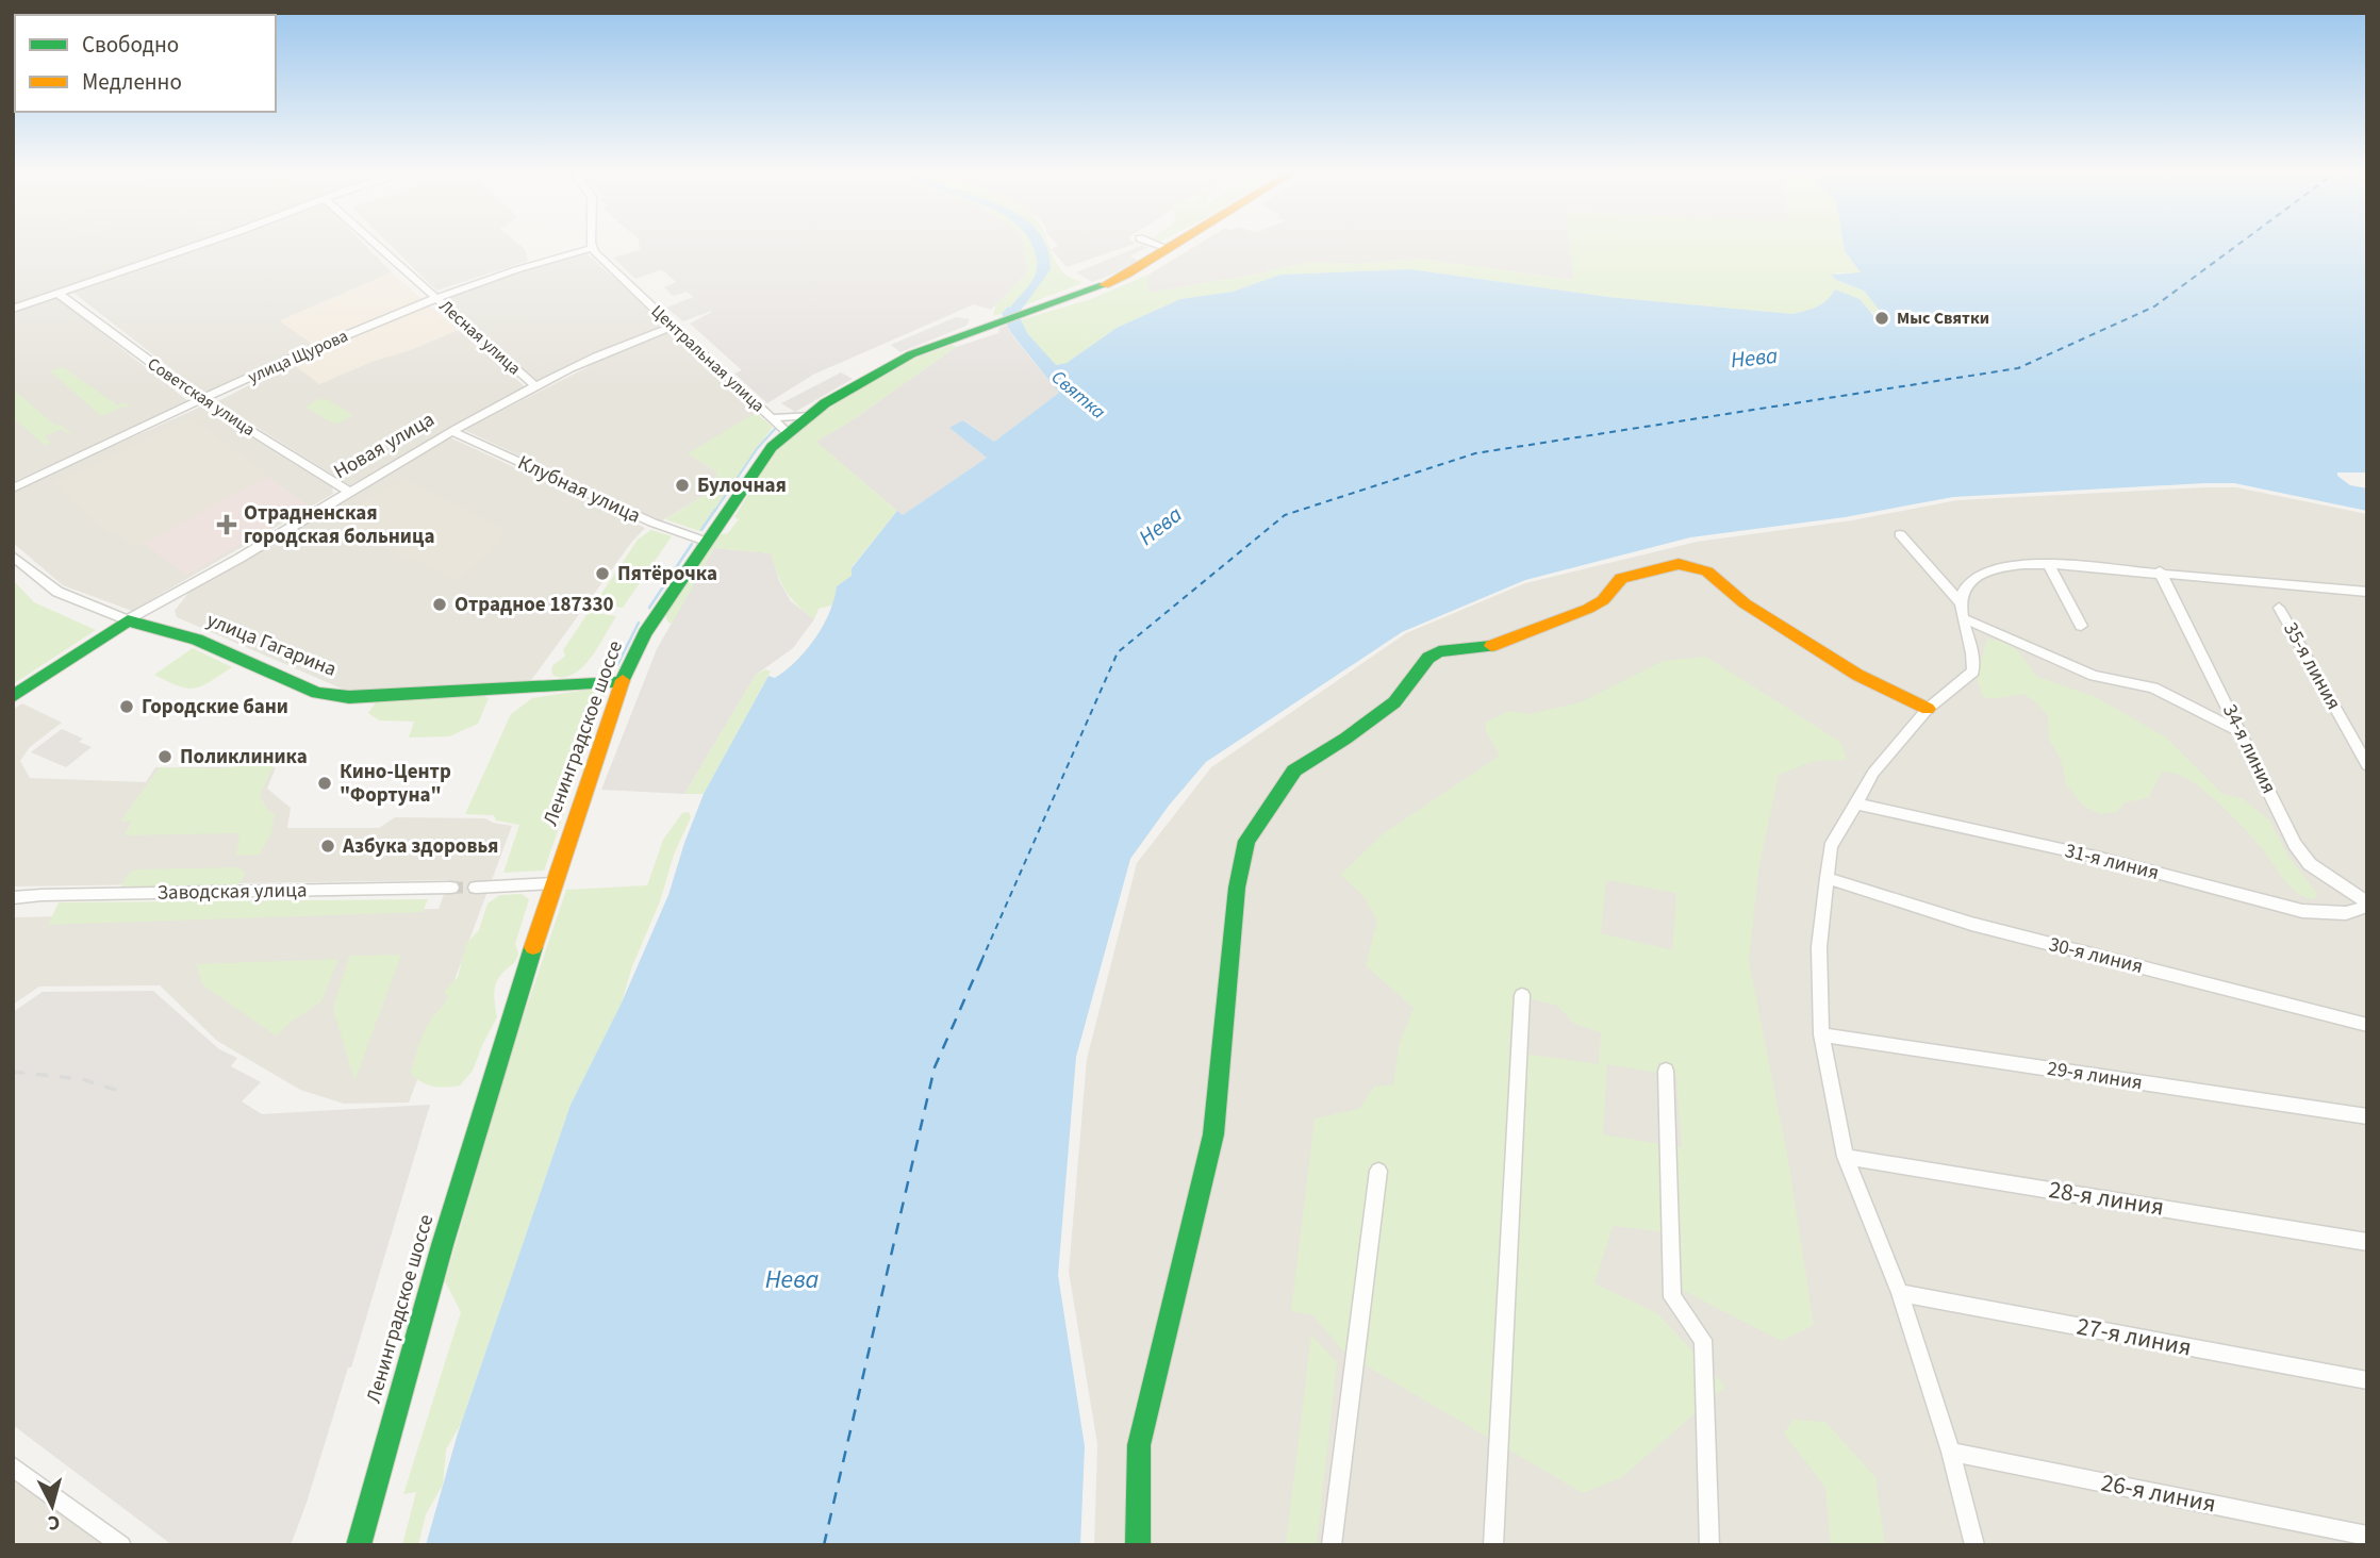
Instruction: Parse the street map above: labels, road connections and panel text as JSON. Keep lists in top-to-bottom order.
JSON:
{
  "streets": {
    "street": [
      "Лесная улица",
      "улица Щурова",
      "Центральная улица",
      "Советская улица",
      "Новая улица",
      "Клубная улица",
      "улица Гагарина",
      "35-я линия",
      "Ленинградское шоссе",
      "34-я линия",
      "31-я линия",
      "Заводская улица",
      "30-я линия",
      "29-я линия",
      "28-я линия",
      "27-я линия",
      "26-я линия"
    ]
  },
  "crossings": [
    ["Лесная улица", "улица Щурова"],
    ["Лесная улица", "Новая улица"],
    ["улица Щурова", "Центральная улица"],
    ["улица Щурова", "Советская улица"],
    ["Центральная улица", "Новая улица"],
    ["Центральная улица", "Ленинградское шоссе"],
    ["Советская улица", "Новая улица"],
    ["Новая улица", "Клубная улица"],
    ["Новая улица", "улица Гагарина"],
    ["Клубная улица", "Ленинградское шоссе"],
    ["улица Гагарина", "Ленинградское шоссе"],
    ["34-я линия", "31-я линия"]
  ],
  "water": ["Нева", "Святка"],
  "places": {
    "other": [
      "Мыс Святки",
      "Булочная",
      "Пятёрочка",
      "Отрадное 187330",
      "Городские бани",
      "Поликлиника",
      "Кино-Центр \"Фортуна\"",
      "Азбука здоровья"
    ],
    "health": ["Отрадненская городская больница"]
  },
  "legend": ["Свободно", "Медленно"],
  "north": "bottom"
}
